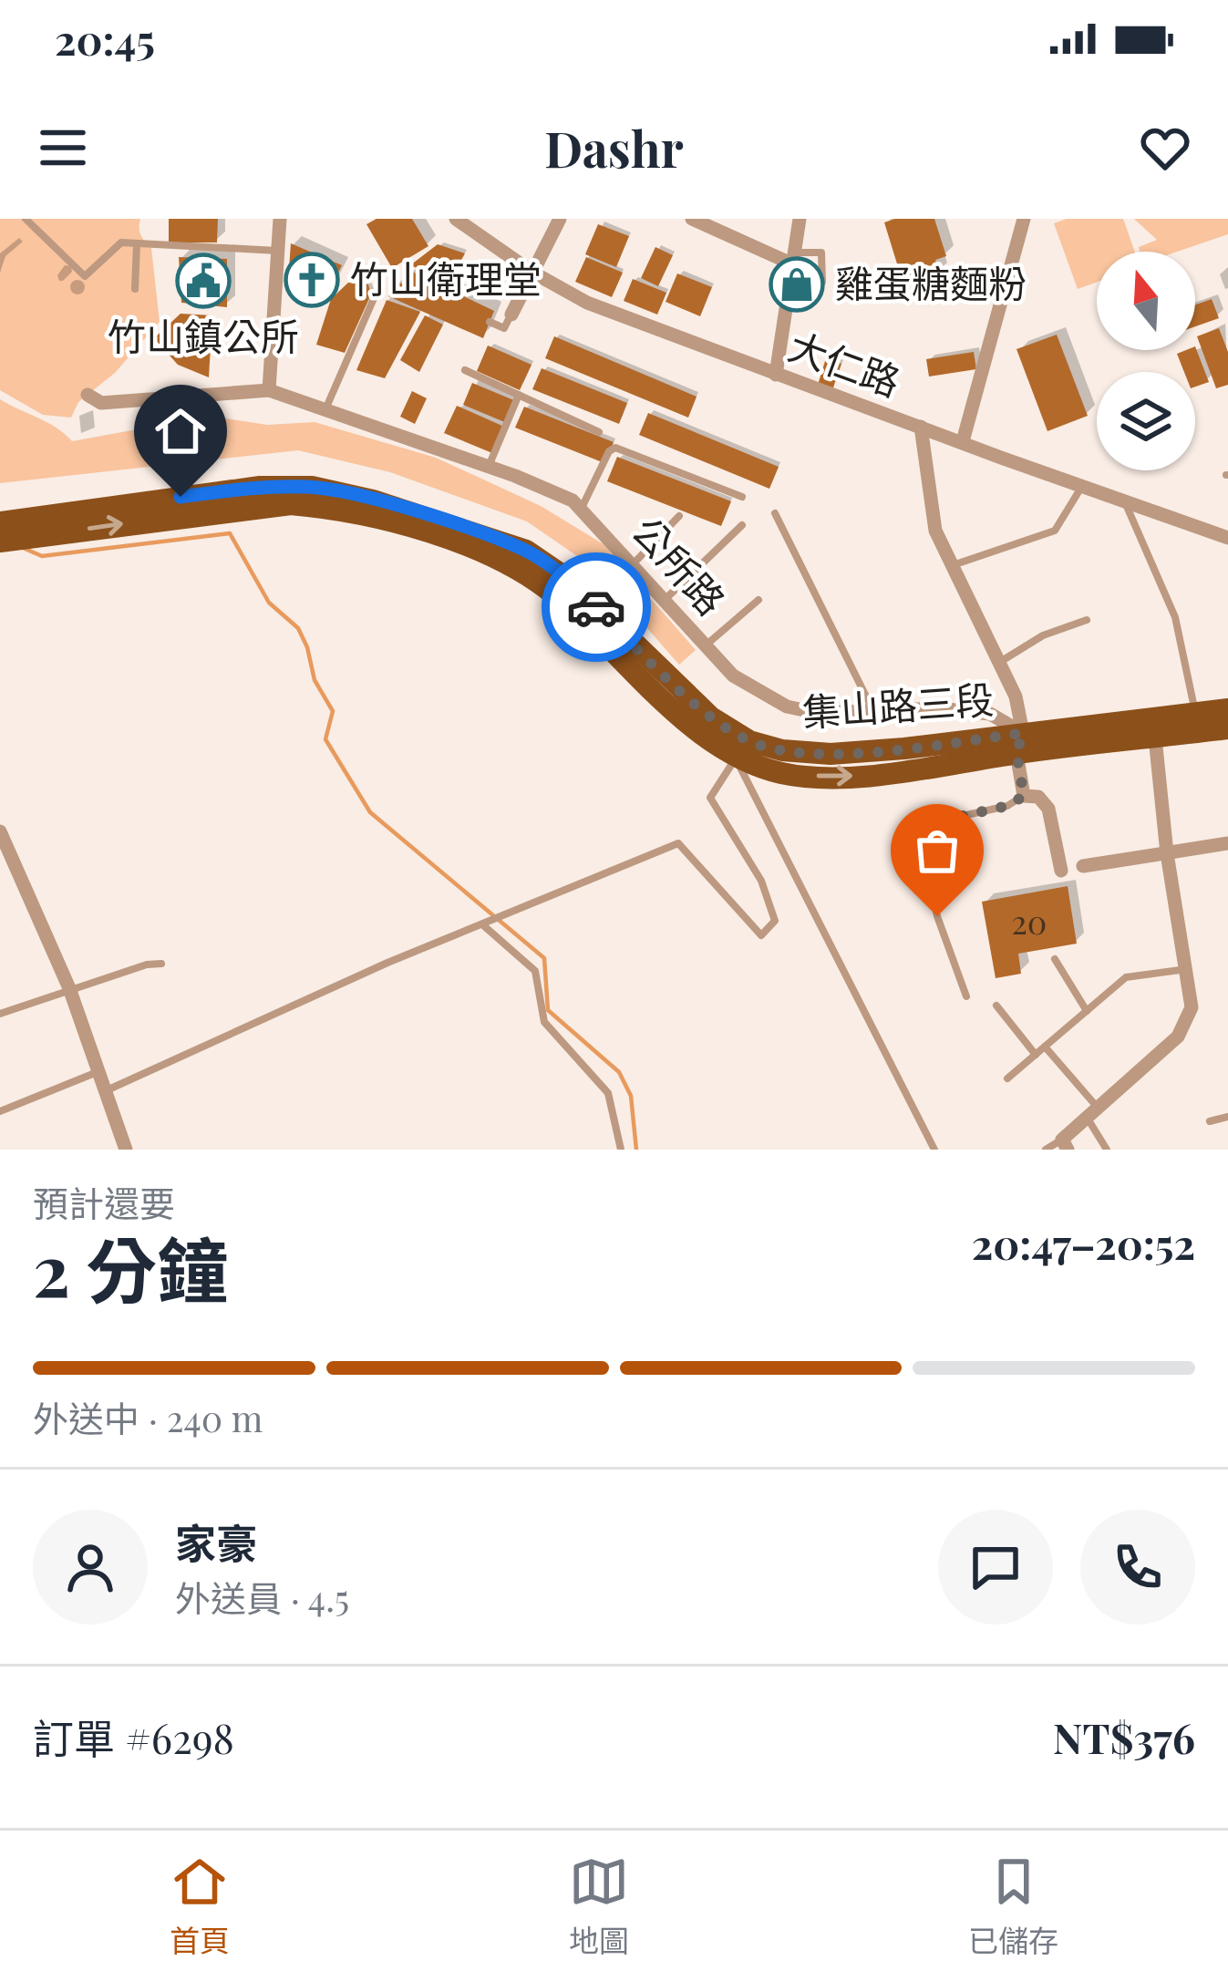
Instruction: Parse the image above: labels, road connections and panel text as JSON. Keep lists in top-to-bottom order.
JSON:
{
  "streets": {
    "main road": ["集山路三段"],
    "street": ["大仁路", "公所路"]
  },
  "crossings": [
    ["公所路", "集山路三段"]
  ],
  "places": {
    "church": ["竹山衛理堂"],
    "public building": ["竹山鎮公所"],
    "shop": ["雞蛋糖麵粉"]
  },
  "house_numbers": ["20"],
  "north": "top",
  "page": {
    "status": "20:45",
    "header": "Dashr",
    "heading": ["2 分鐘", "預計還要", "20:47–20:52"],
    "panel": [
      "家豪",
      "外送員 · 4.5",
      "訂單 #6298",
      "NT$376"
    ],
    "bar": "外送中 · 240 m",
    "tabs": ["首頁", "地圖", "已儲存"]
  }
}
